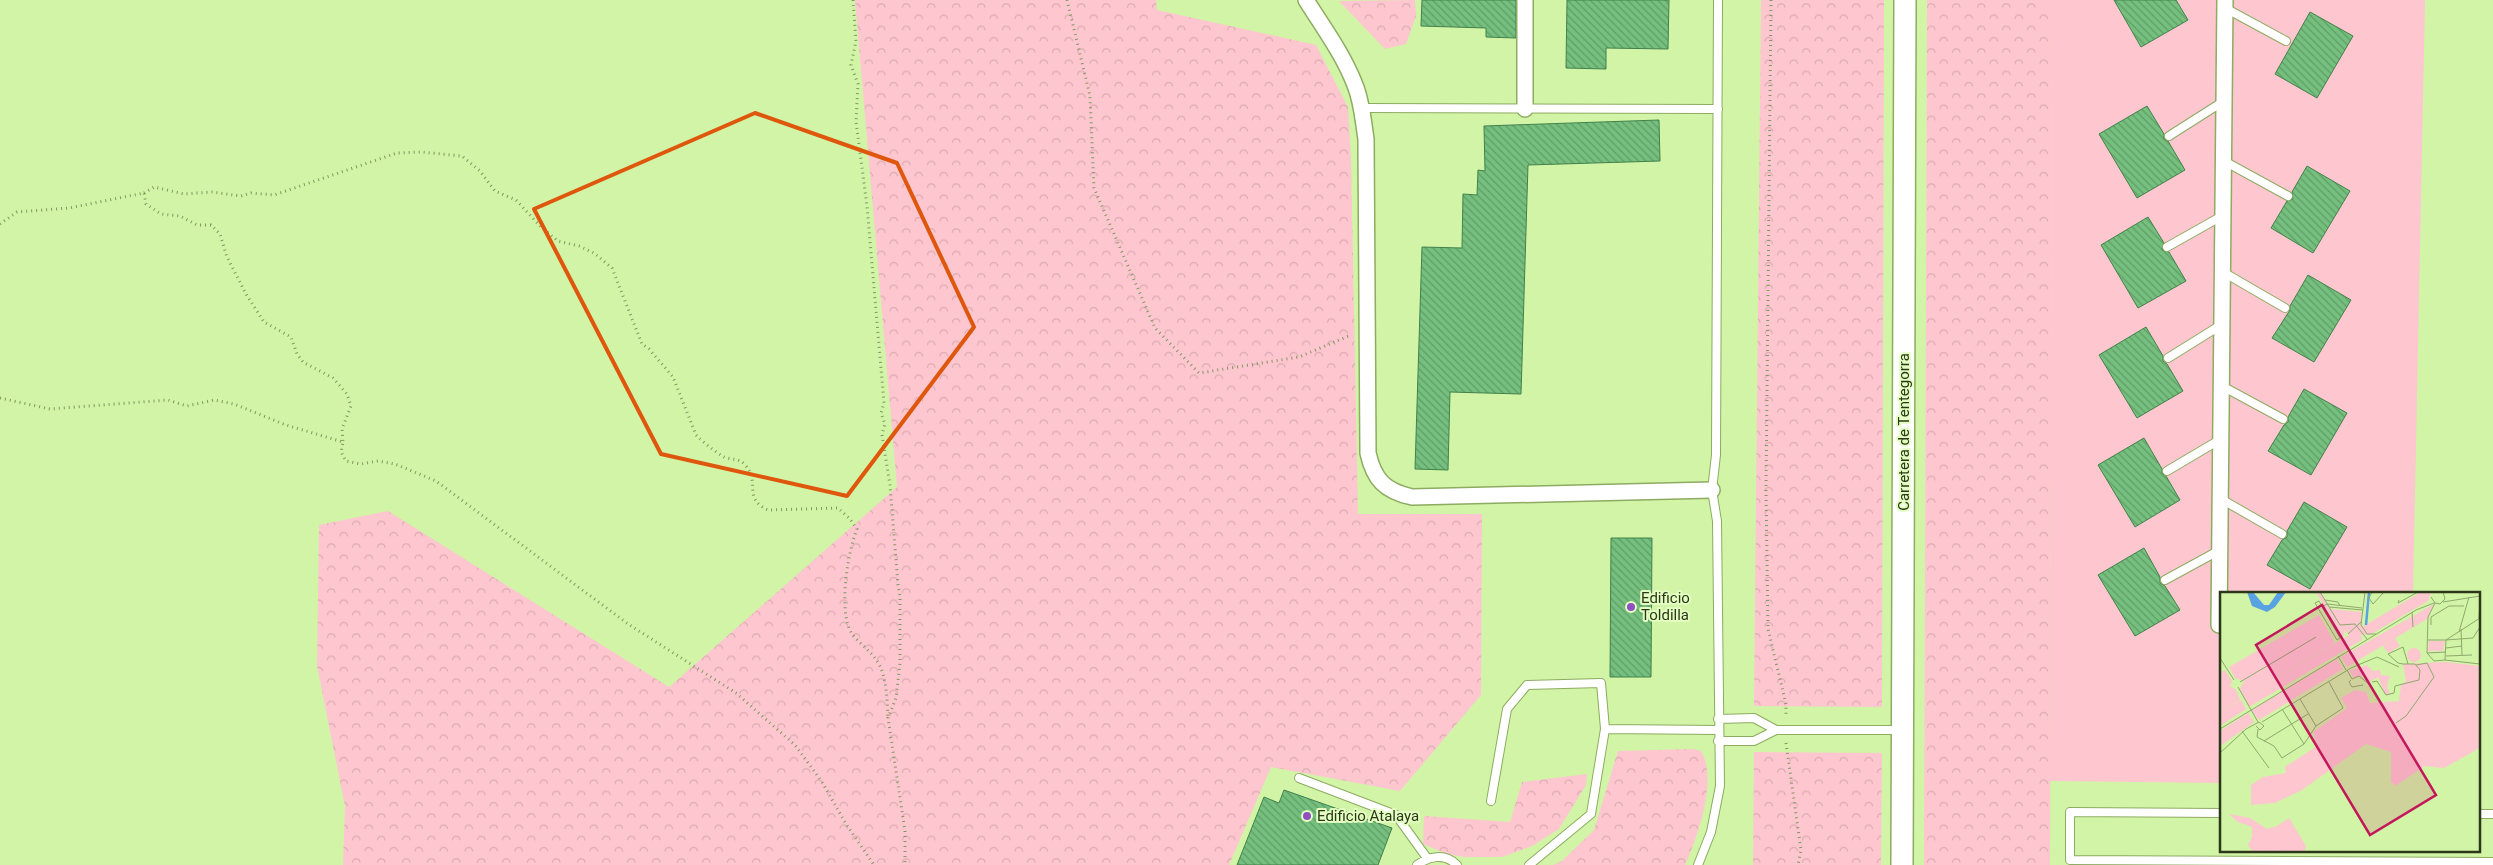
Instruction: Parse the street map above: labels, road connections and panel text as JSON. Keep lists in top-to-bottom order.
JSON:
{
  "streets": {
    "main road": ["Carretera de Tentegorra"]
  },
  "places": ["Edificio Toldilla", "Edificio Atalaya"]
}
